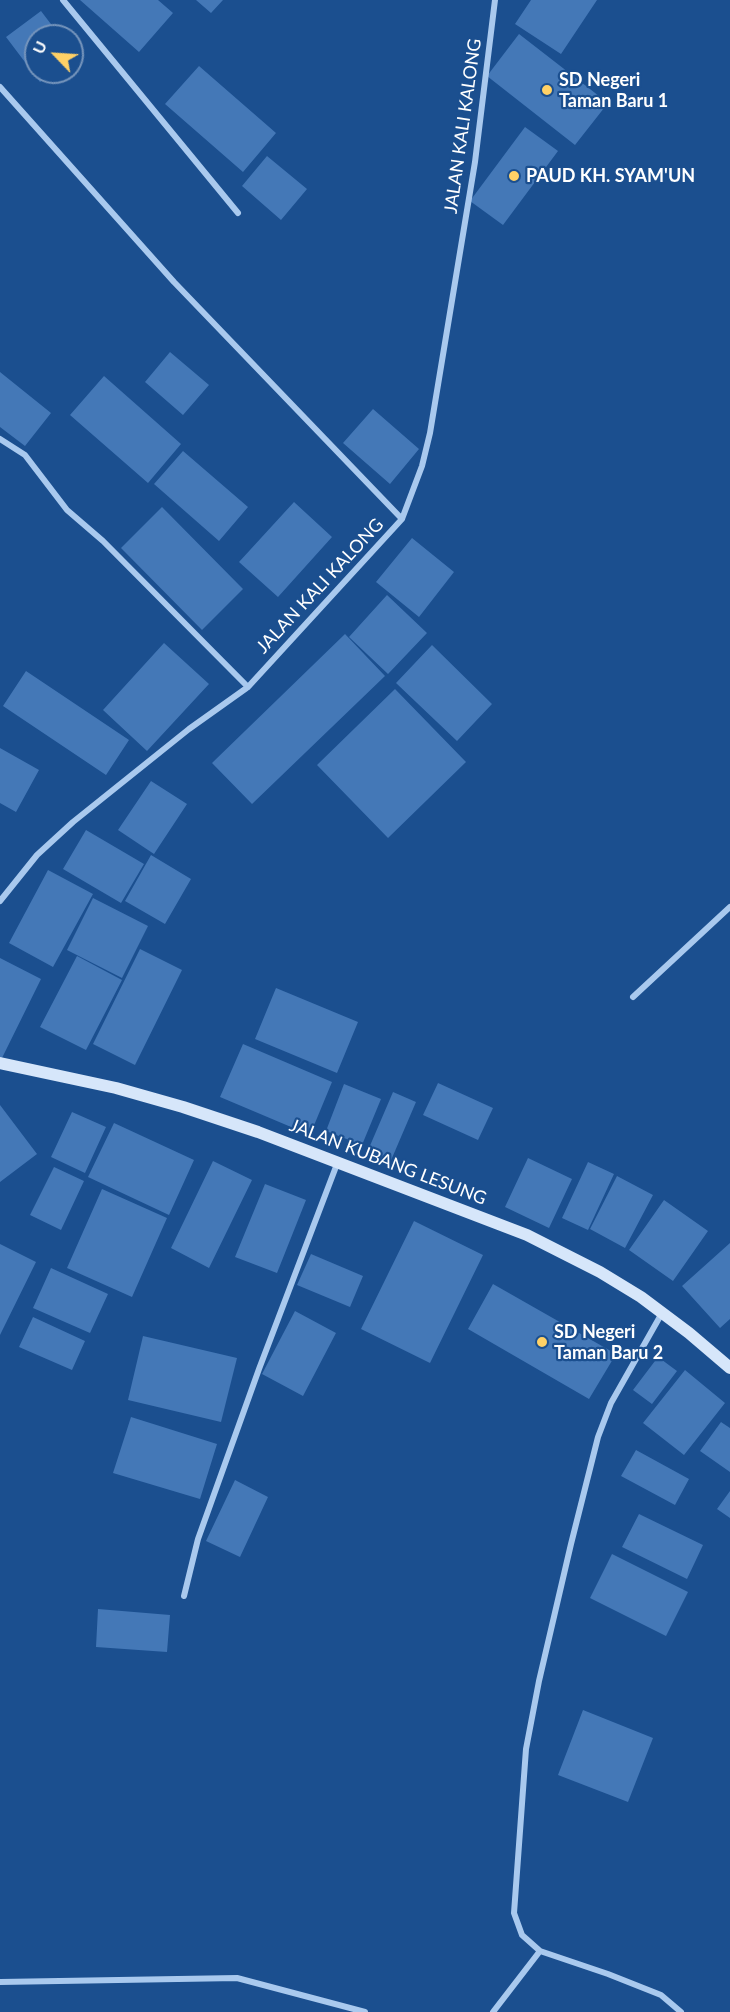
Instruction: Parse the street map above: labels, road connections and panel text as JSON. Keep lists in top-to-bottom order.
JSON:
{
  "streets": {
    "street": ["JALAN KALI KALONG", "JALAN KUBANG LESUNG"]
  },
  "places": ["SD Negeri Taman Baru 1", "PAUD KH. SYAM'UN", "SD Negeri Taman Baru 2"],
  "north": "top left"
}
